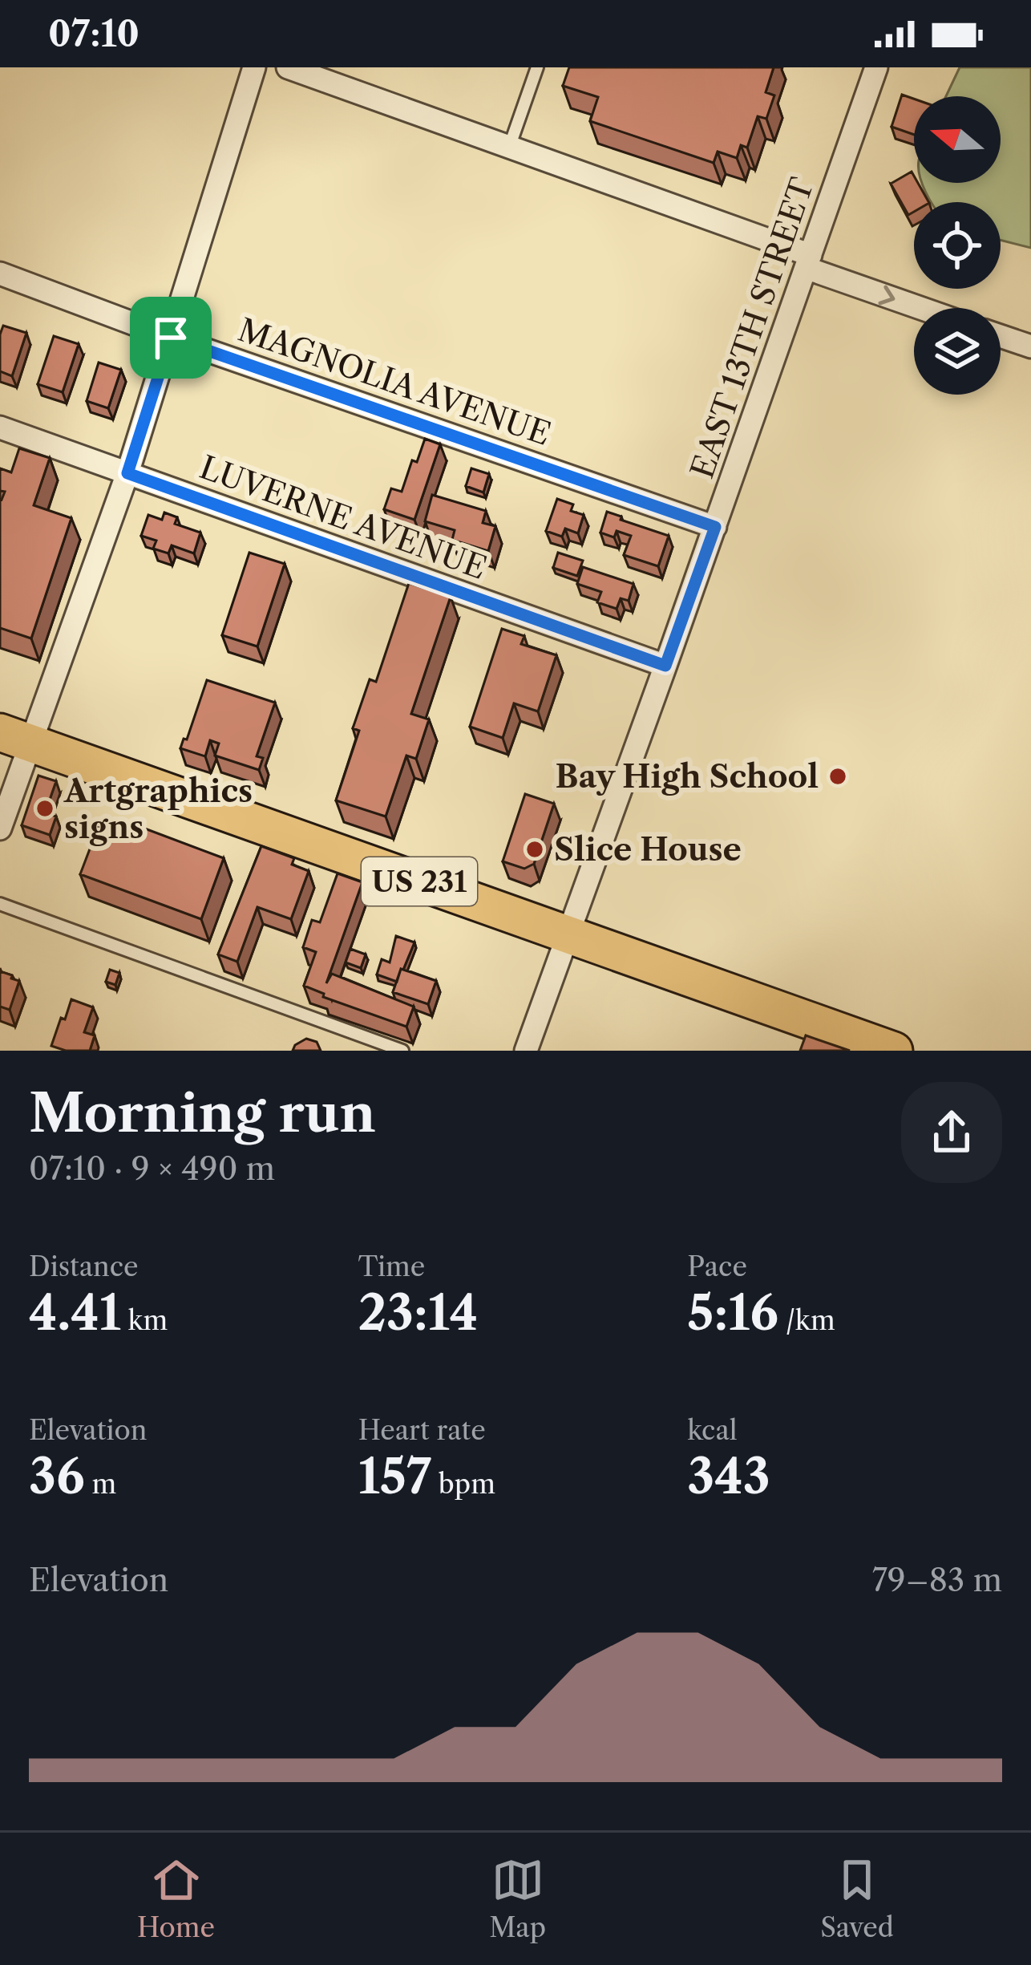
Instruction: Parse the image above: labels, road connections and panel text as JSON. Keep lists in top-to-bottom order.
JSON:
{
  "streets": {
    "main road": ["US 231"],
    "street": ["EAST 13TH STREET", "MAGNOLIA AVENUE", "LUVERNE AVENUE"]
  },
  "crossings": [
    ["EAST 13TH STREET", "MAGNOLIA AVENUE"],
    ["EAST 13TH STREET", "LUVERNE AVENUE"],
    ["EAST 13TH STREET", "US 231"]
  ],
  "places": ["Bay High School", "Artgraphics signs", "Slice House"],
  "north": "left",
  "page": {
    "status": "07:10",
    "heading": ["Morning run", "07:10 · 9 × 490 m"],
    "stats": [
      ["Distance", "4.41 km"],
      ["Time", "23:14"],
      ["Pace", "5:16 /km"],
      ["Elevation", "36 m"],
      ["Heart rate", "157 bpm"],
      ["kcal", "343"]
    ],
    "chart": ["Elevation", "79–83 m"],
    "tabs": ["Home", "Map", "Saved"]
  }
}
